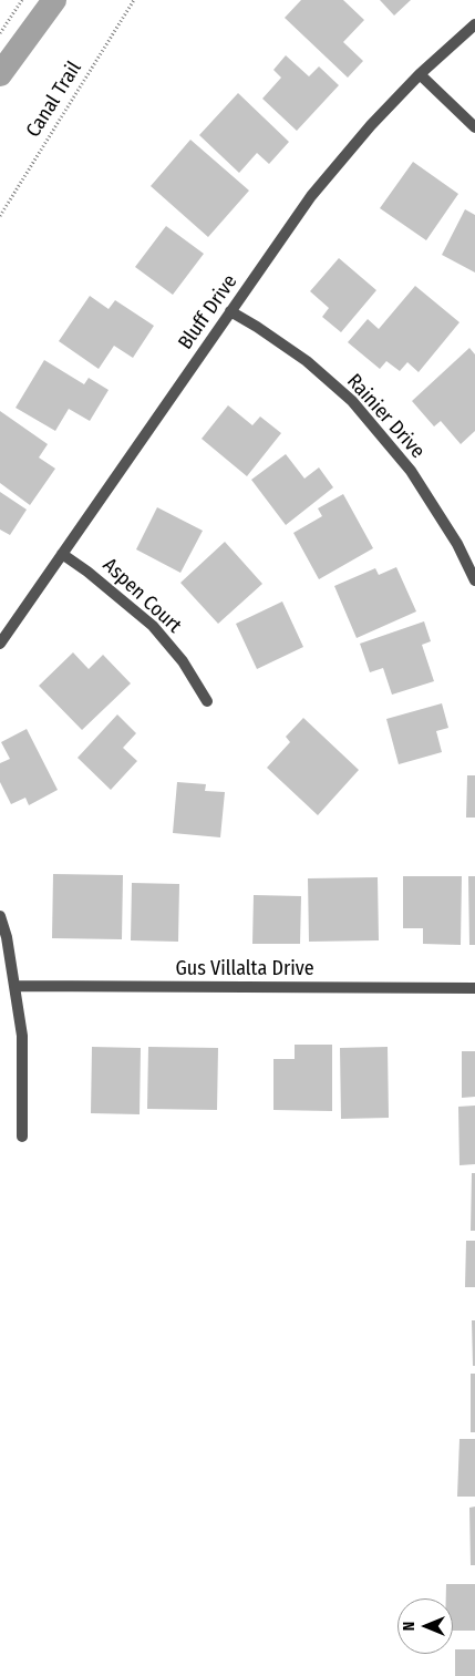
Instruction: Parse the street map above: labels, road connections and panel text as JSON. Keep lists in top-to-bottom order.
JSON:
{
  "streets": {
    "street": [
      "Bluff Drive",
      "Rainier Drive",
      "Aspen Court",
      "Gus Villalta Drive"
    ],
    "path": ["Canal Trail"]
  },
  "crossings": [
    ["Bluff Drive", "Rainier Drive"],
    ["Bluff Drive", "Aspen Court"]
  ],
  "north": "left"
}
